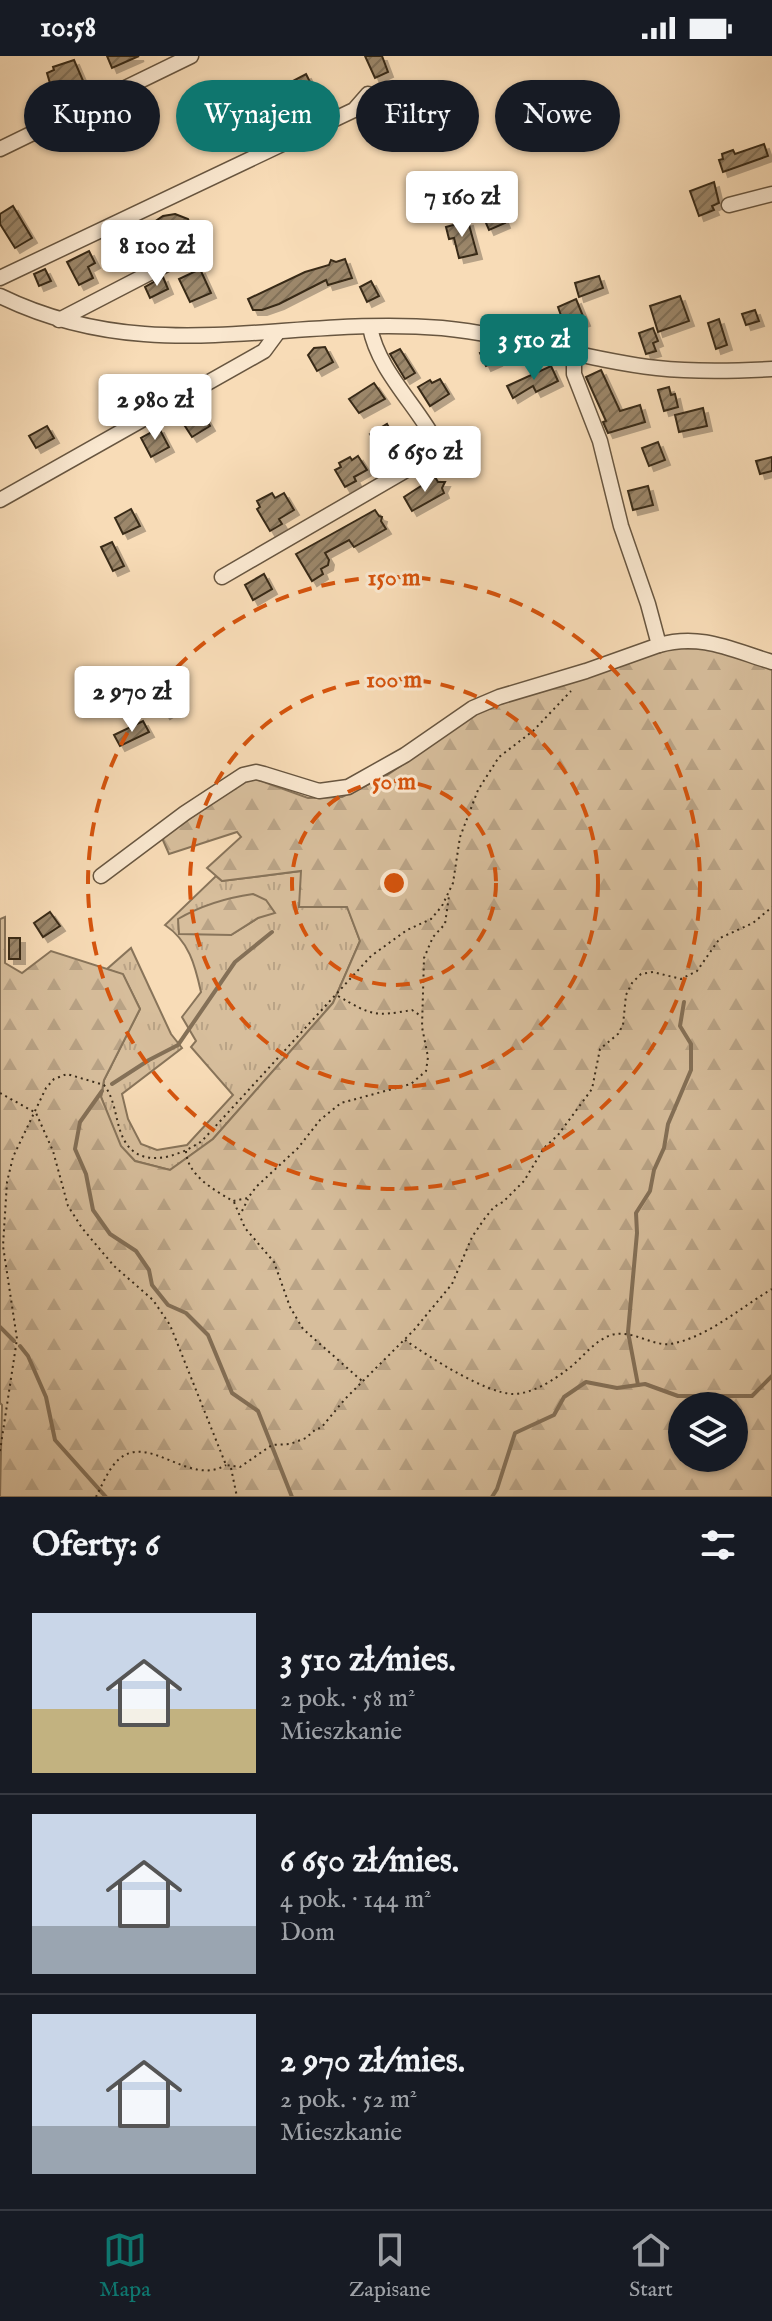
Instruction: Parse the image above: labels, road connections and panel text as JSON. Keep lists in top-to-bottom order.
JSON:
{
  "page": {
    "status": "10:58",
    "chip": [
      "Kupno",
      "Wynajem",
      "Filtry",
      "Nowe"
    ],
    "price": [
      "7 160 zł",
      "8 100 zł",
      "3 510 zł",
      "2 980 zł",
      "6 650 zł",
      "2 970 zł"
    ],
    "heading": "Oferty: 6",
    "list": [
      {
        "name": "3 510 zł/mies.",
        "note": "2 pok. · 58 m² · Mieszkanie"
      },
      {
        "name": "6 650 zł/mies.",
        "note": "4 pok. · 144 m² · Dom"
      },
      {
        "name": "2 970 zł/mies.",
        "note": "2 pok. · 52 m² · Mieszkanie"
      }
    ],
    "tabs": ["Mapa", "Zapisane", "Start"]
  },
  "rings": ["150 m", "100 m", "50 m"]
}
